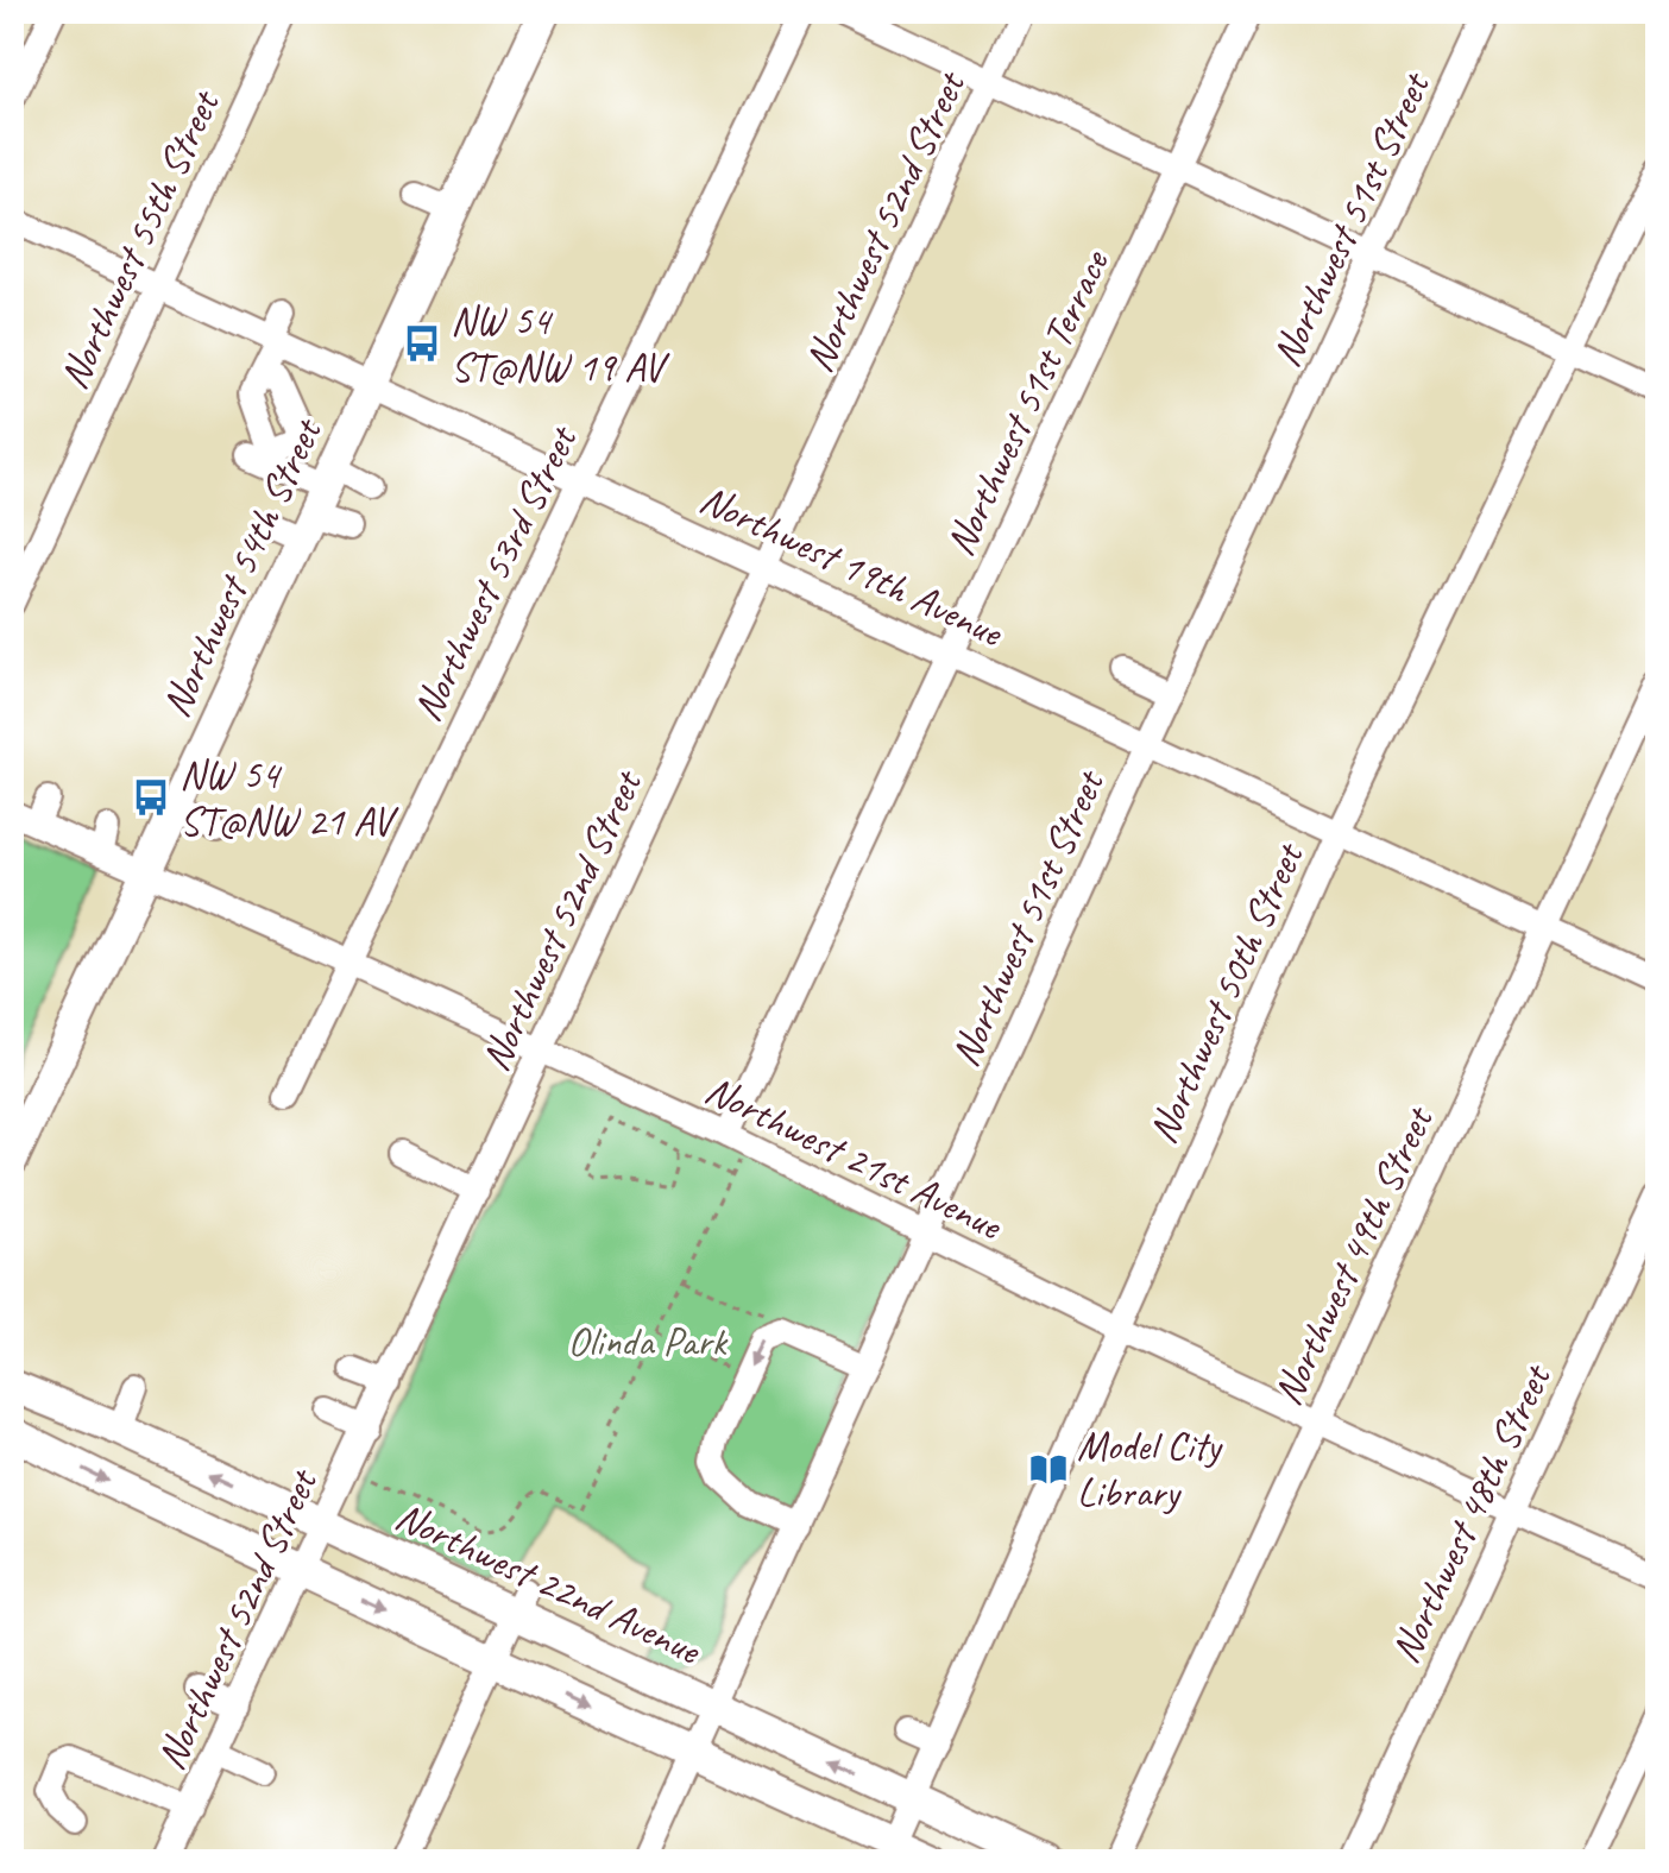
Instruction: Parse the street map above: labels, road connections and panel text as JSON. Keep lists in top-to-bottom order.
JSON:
{
  "streets": {
    "main road": ["Northwest 54th Street", "Northwest 22nd Avenue"],
    "street": [
      "Northwest 51st Street",
      "Northwest 52nd Street",
      "Northwest 55th Street",
      "Northwest 51st Terrace",
      "Northwest 19th Avenue",
      "Northwest 53rd Street",
      "Northwest 50th Street",
      "Northwest 21st Avenue",
      "Northwest 49th Street",
      "Northwest 48th Street"
    ]
  },
  "crossings": [
    ["Northwest 51st Street", "Northwest 19th Avenue"],
    ["Northwest 51st Street", "Northwest 21st Avenue"],
    ["Northwest 51st Street", "Northwest 22nd Avenue"],
    ["Northwest 52nd Street", "Northwest 19th Avenue"],
    ["Northwest 52nd Street", "Northwest 21st Avenue"],
    ["Northwest 52nd Street", "Northwest 22nd Avenue"],
    ["Northwest 55th Street", "Northwest 19th Avenue"],
    ["Northwest 51st Terrace", "Northwest 19th Avenue"],
    ["Northwest 51st Terrace", "Northwest 21st Avenue"],
    ["Northwest 19th Avenue", "Northwest 54th Street"],
    ["Northwest 19th Avenue", "Northwest 53rd Street"],
    ["Northwest 19th Avenue", "Northwest 50th Street"],
    ["Northwest 19th Avenue", "Northwest 49th Street"],
    ["Northwest 54th Street", "Northwest 21st Avenue"],
    ["Northwest 53rd Street", "Northwest 21st Avenue"],
    ["Northwest 50th Street", "Northwest 21st Avenue"],
    ["Northwest 50th Street", "Northwest 22nd Avenue"],
    ["Northwest 21st Avenue", "Northwest 49th Street"],
    ["Northwest 21st Avenue", "Northwest 48th Street"]
  ],
  "parks": ["Olinda Park"],
  "places": {
    "bus stop": ["NW 54 ST@NW 19 AV", "NW 54 ST@NW 21 AV"],
    "library": ["Model City Library"]
  }
}
